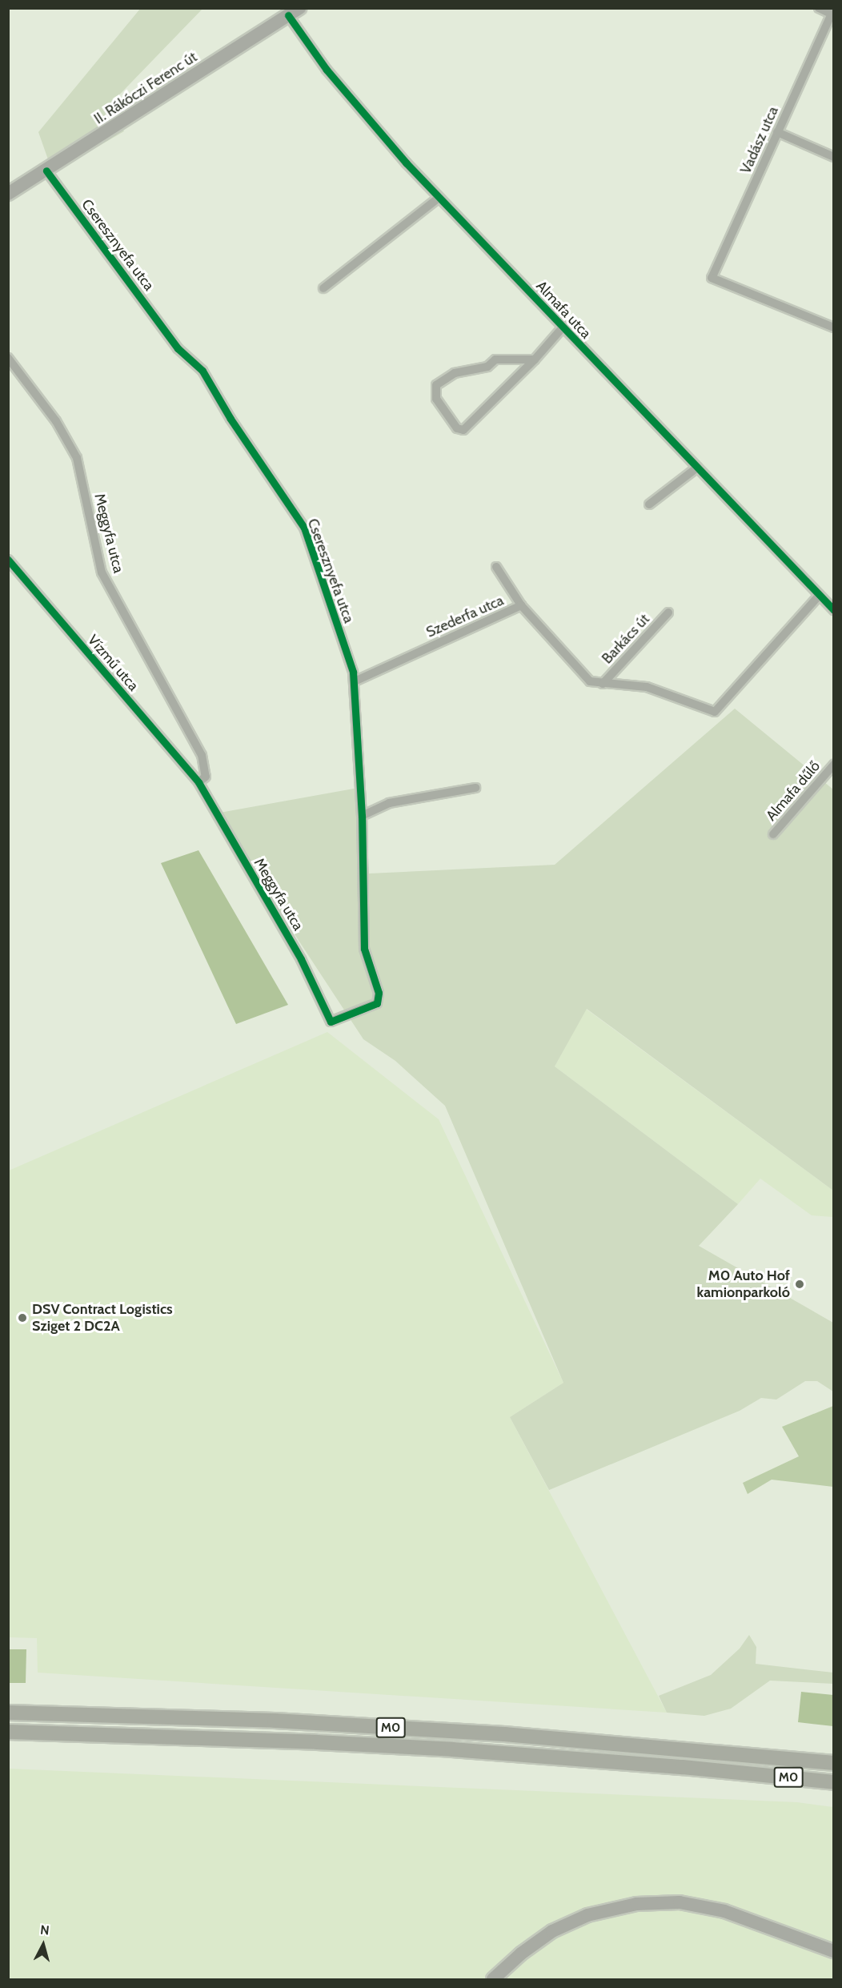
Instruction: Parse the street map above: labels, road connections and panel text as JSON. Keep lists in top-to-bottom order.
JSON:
{
  "streets": {
    "highway": ["M0"],
    "main road": ["II. Rákóczi Ferenc út"],
    "street": [
      "Vadász utca",
      "Cseresznyefa utca",
      "Almafa utca",
      "Meggyfa utca",
      "Szederfa utca",
      "Barkács út",
      "Vízmű utca",
      "Almafa dűlő"
    ]
  },
  "crossings": [
    ["II. Rákóczi Ferenc út", "Cseresznyefa utca"],
    ["II. Rákóczi Ferenc út", "Almafa utca"],
    ["Cseresznyefa utca", "Meggyfa utca"],
    ["Cseresznyefa utca", "Szederfa utca"],
    ["Almafa utca", "Szederfa utca"],
    ["Meggyfa utca", "Vízmű utca"],
    ["Szederfa utca", "Barkács út"]
  ],
  "places": ["M0 Auto Hof kamionparkoló", "DSV Contract Logistics Sziget 2 DC2A"],
  "north": "top"
}
